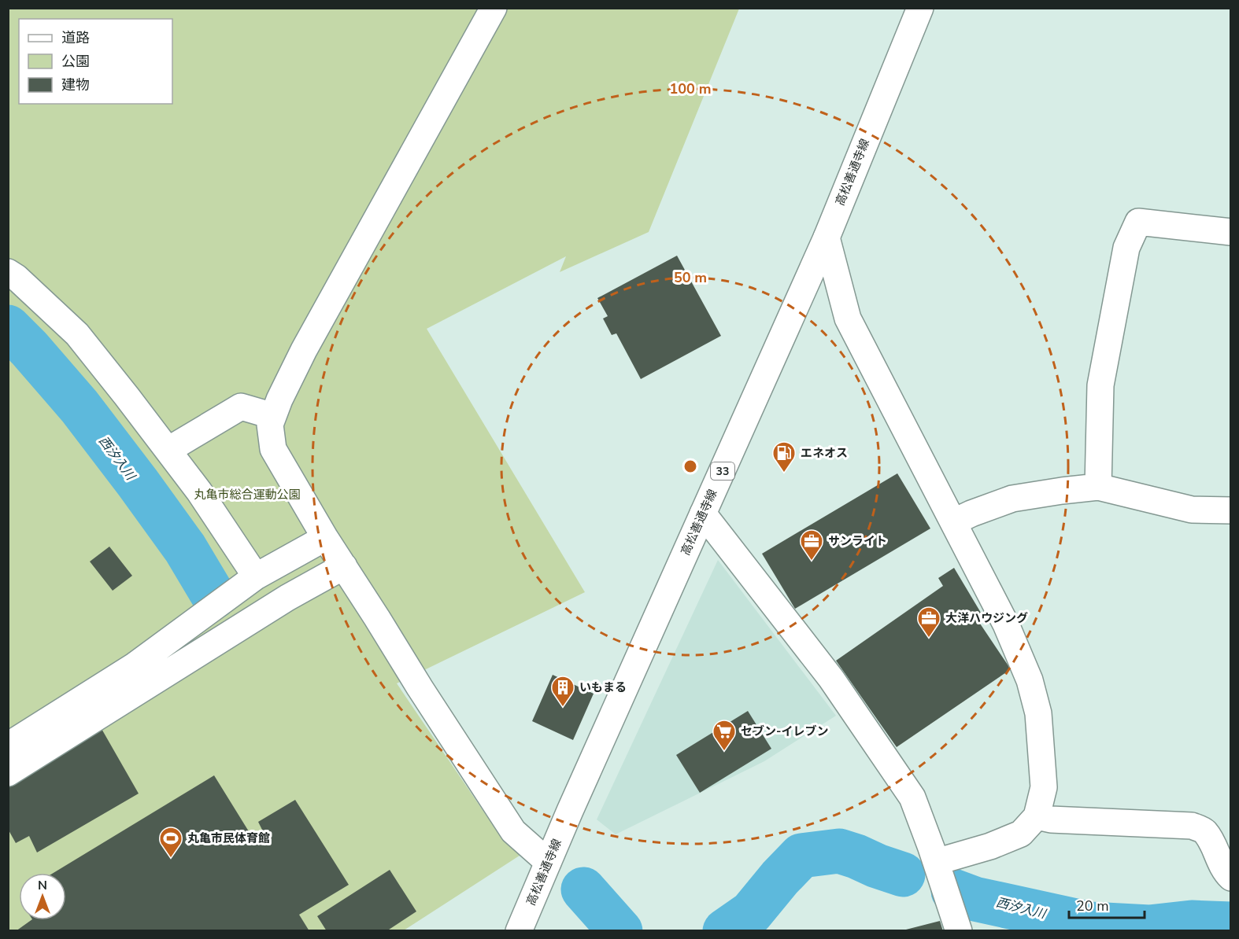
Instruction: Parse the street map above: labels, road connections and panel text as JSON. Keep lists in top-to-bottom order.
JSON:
{
  "streets": {
    "street": ["高松善通寺線", "33"]
  },
  "water": ["西汐入川"],
  "parks": ["丸亀市総合運動公園"],
  "places": {
    "fuel station": ["エネオス"],
    "office": ["サンライト", "大洋ハウジング"],
    "building": ["いもまる"],
    "supermarket": ["セブン-イレブン"],
    "sports": ["丸亀市民体育館"]
  },
  "legend": ["道路", "公園", "建物"],
  "scale_bar": "20 m",
  "north": "top",
  "rings": ["100 m", "50 m"]
}
